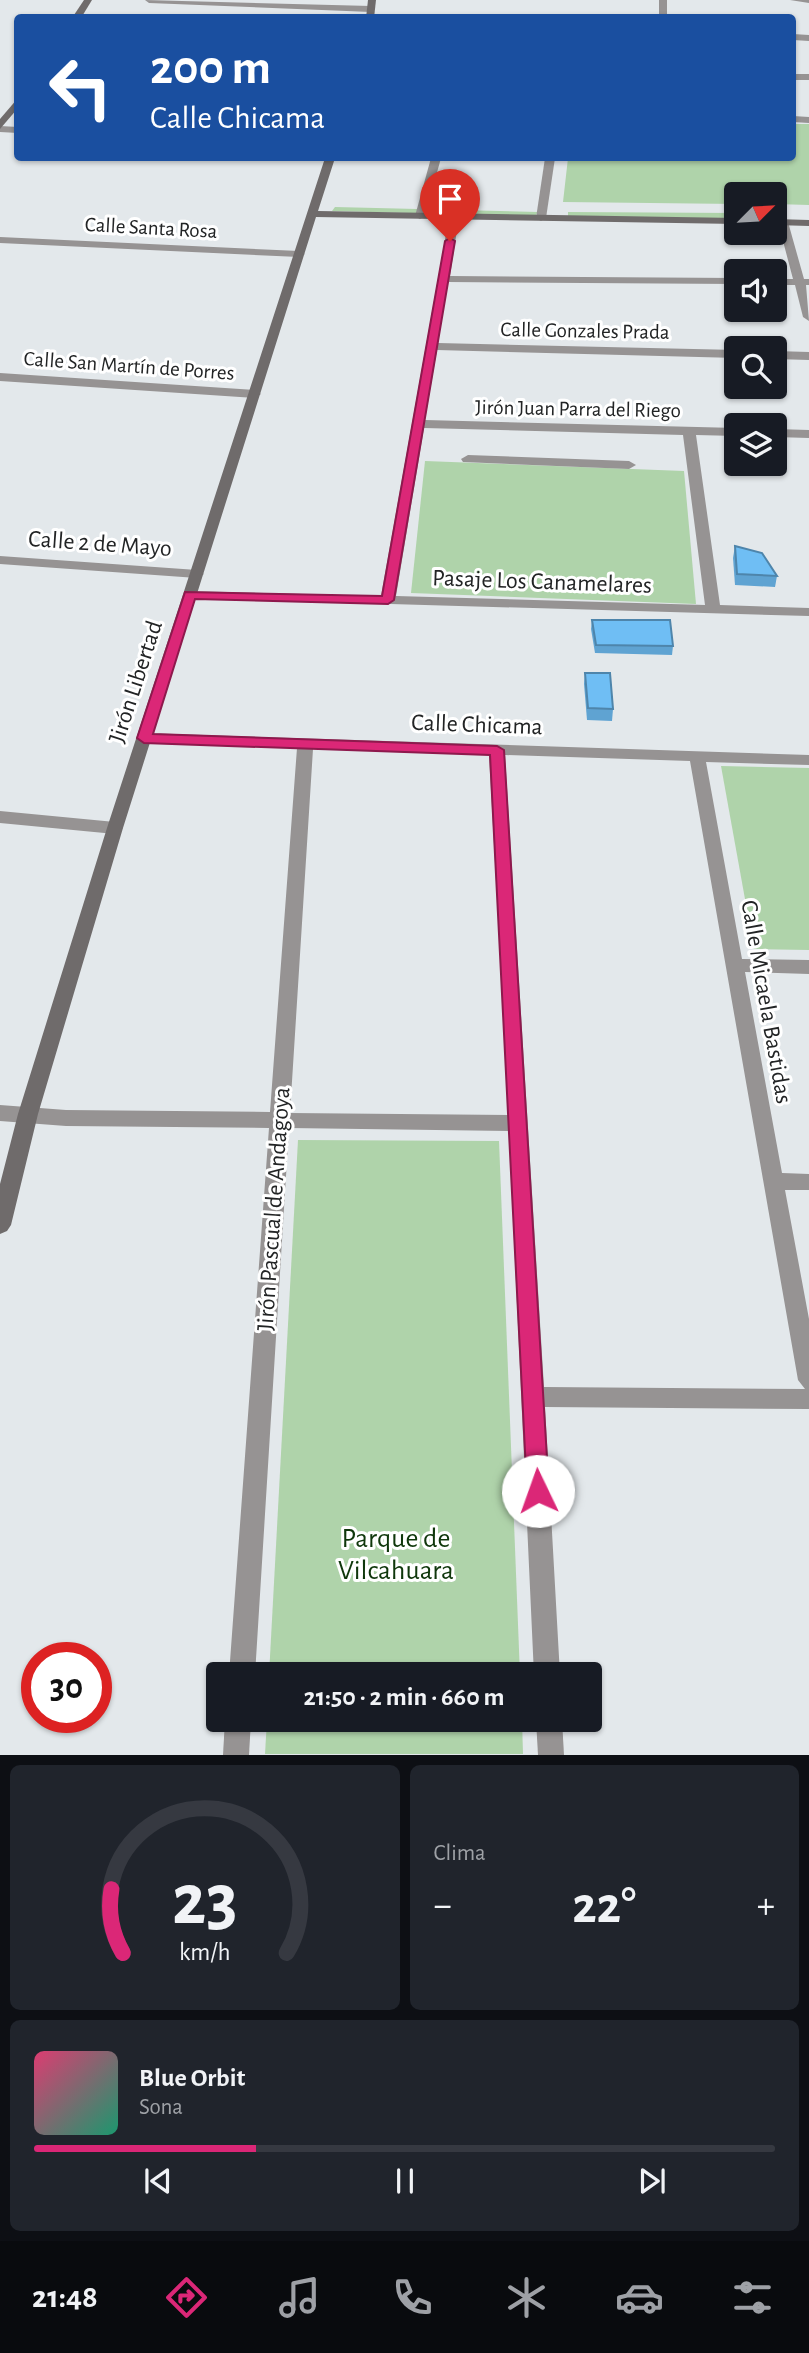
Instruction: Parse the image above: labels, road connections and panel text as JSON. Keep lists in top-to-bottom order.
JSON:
{
  "streets": {
    "street": [
      "Calle Santa Rosa",
      "Calle Gonzales Prada",
      "Calle San Martín de Porres",
      "Jirón Juan Parra del Riego",
      "Calle 2 de Mayo",
      "Pasaje Los Canamelares",
      "Jirón Libertad",
      "Calle Chicama",
      "Calle Micaela Bastidas",
      "Jirón Pascual de Andagoya"
    ]
  },
  "crossings": [
    ["Calle Santa Rosa", "Jirón Libertad"],
    ["Calle San Martín de Porres", "Jirón Libertad"],
    ["Calle 2 de Mayo", "Jirón Libertad"],
    ["Pasaje Los Canamelares", "Jirón Libertad"],
    ["Jirón Libertad", "Calle Chicama"],
    ["Calle Chicama", "Calle Micaela Bastidas"],
    ["Calle Chicama", "Jirón Pascual de Andagoya"]
  ],
  "parks": ["Parque de Vilcahuara"],
  "north": "top right",
  "page": {
    "turn": ["200 m", "Calle Chicama"],
    "limit": "30",
    "trip": "21:50 · 2 min · 660 m",
    "tile": "Clima",
    "heat": ["−", "22°", "+"],
    "song": ["Blue Orbit", "Sona"],
    "tabs": "21:48",
    "gauge": ["23", "km/h"]
  }
}
